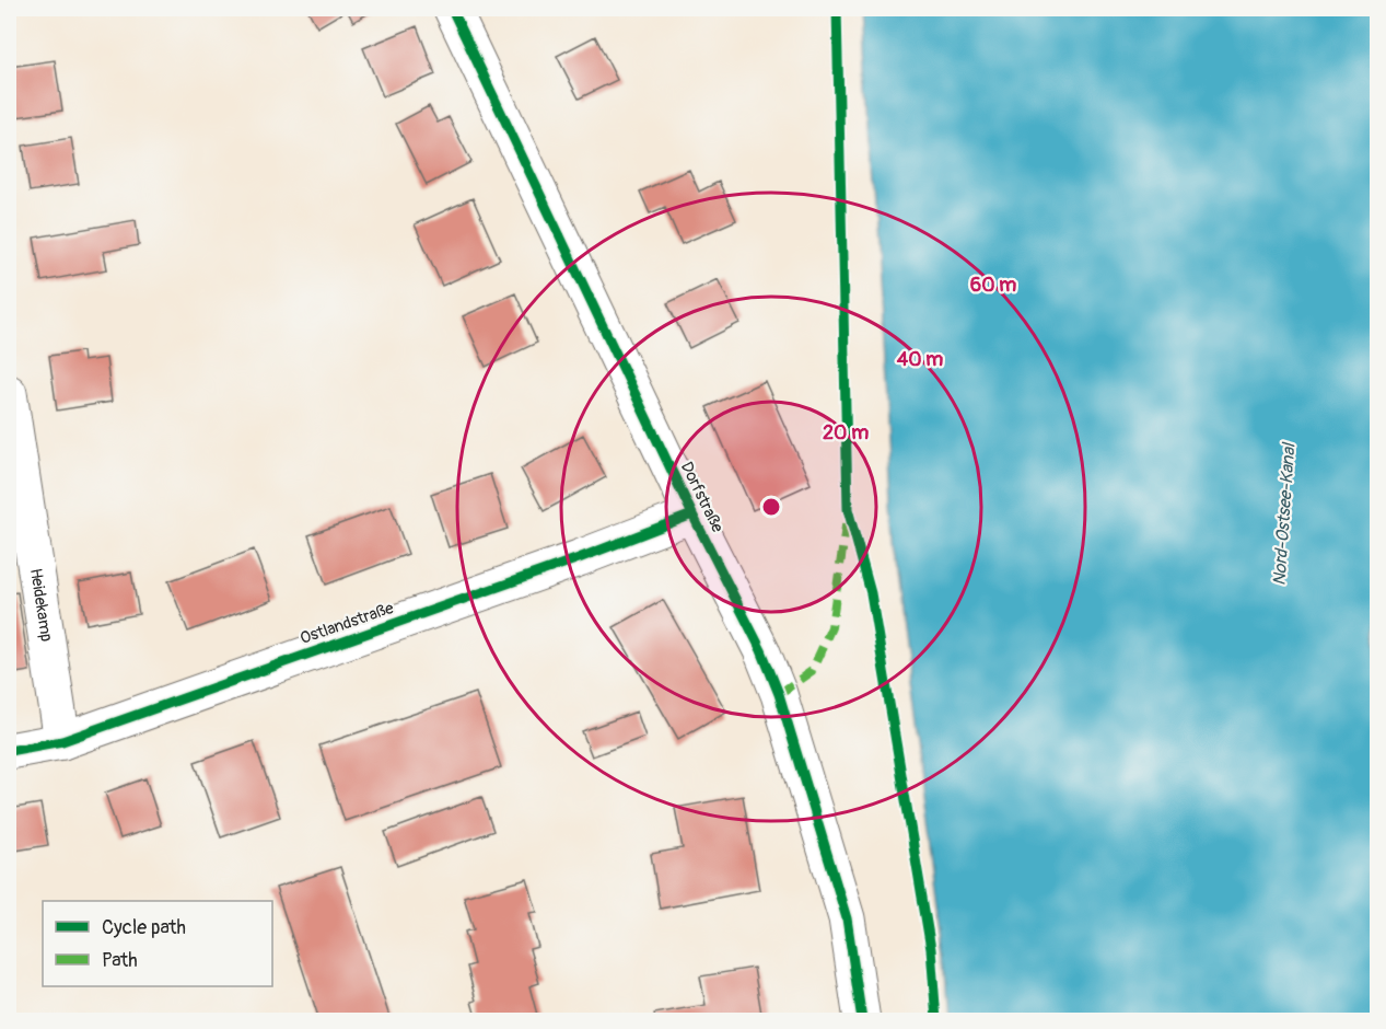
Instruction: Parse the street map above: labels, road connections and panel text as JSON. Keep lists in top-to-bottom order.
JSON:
{
  "streets": {
    "street": ["Dorfstraße", "Heidekamp", "Ostlandstraße"]
  },
  "crossings": [
    ["Dorfstraße", "Ostlandstraße"],
    ["Heidekamp", "Ostlandstraße"]
  ],
  "water": ["Nord-Ostsee-Kanal"],
  "legend": ["Cycle path", "Path"],
  "rings": ["60 m", "40 m", "20 m"]
}
